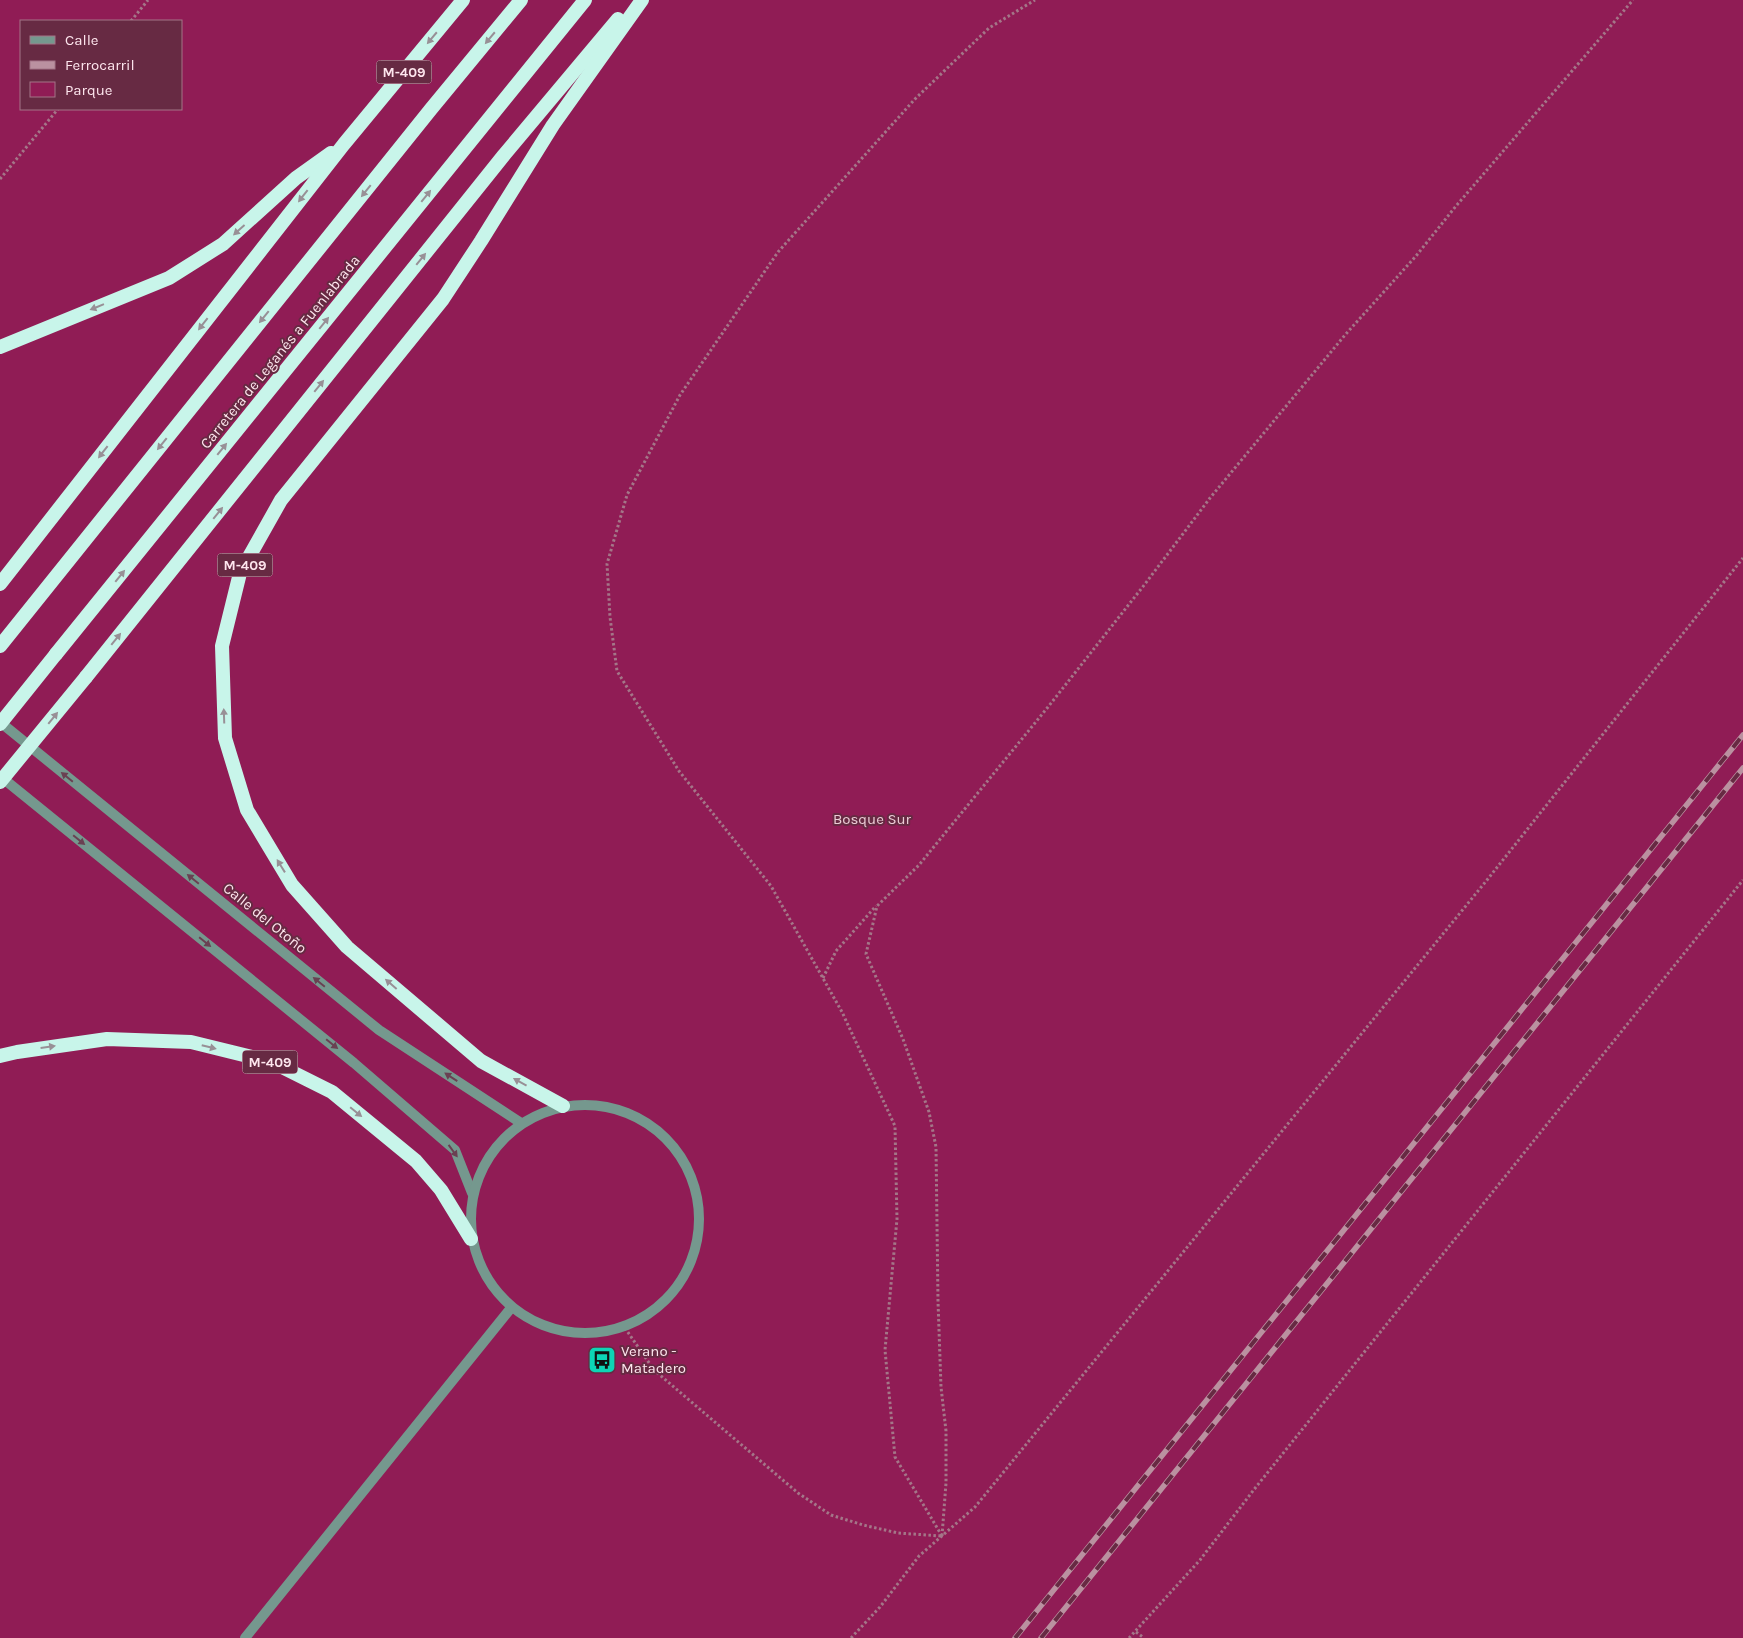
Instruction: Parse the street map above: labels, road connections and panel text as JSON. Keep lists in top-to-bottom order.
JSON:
{
  "streets": {
    "highway": ["M-409", "Carretera de Leganés a Fuenlabrada"],
    "street": ["Calle del Otoño"]
  },
  "crossings": [
    ["Carretera de Leganés a Fuenlabrada", "Calle del Otoño"]
  ],
  "parks": ["Bosque Sur"],
  "places": {
    "bus stop": ["Verano - Matadero"]
  },
  "legend": ["Calle", "Ferrocarril", "Parque"]
}
